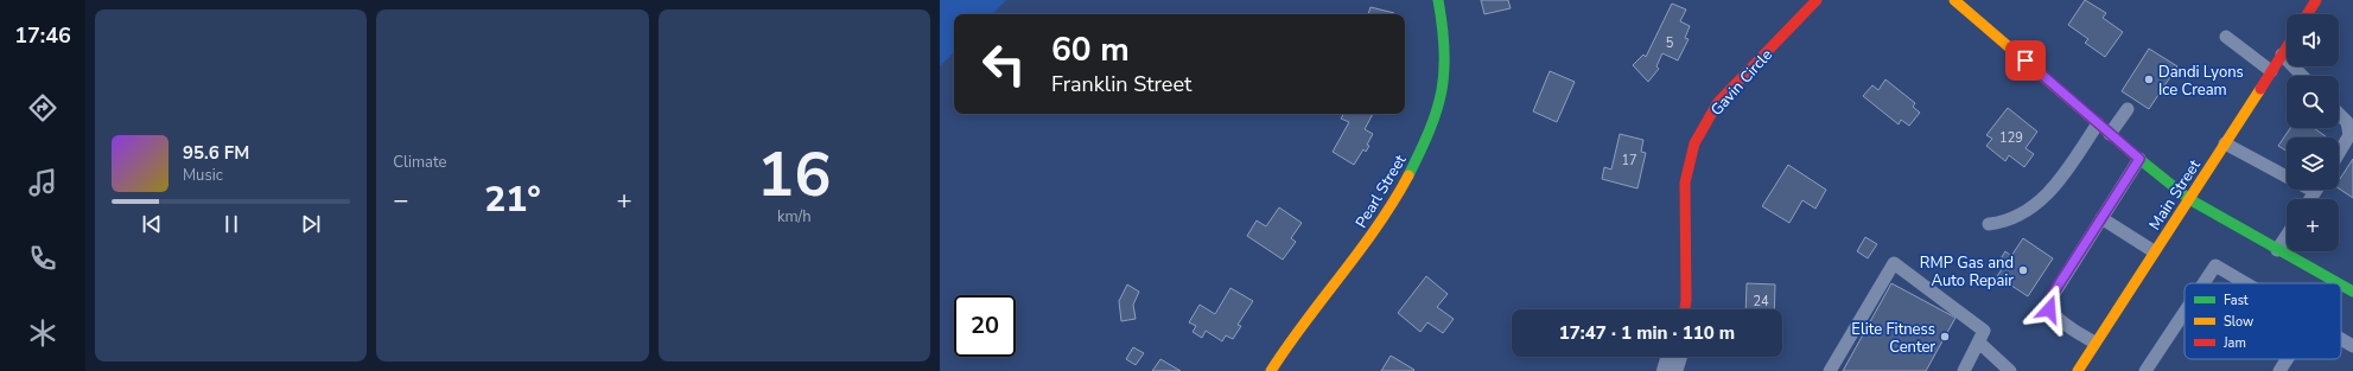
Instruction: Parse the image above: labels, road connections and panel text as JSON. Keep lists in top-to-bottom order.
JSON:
{
  "streets": {
    "main road": ["Gavin Circle", "Pearl Street", "Main Street"]
  },
  "places": ["Dandi Lyons Ice Cream", "RMP Gas and Auto Repair", "Elite Fitness Center"],
  "house_numbers": [
    "5",
    "129",
    "17",
    "24"
  ],
  "legend": ["Fast", "Slow", "Jam"],
  "page": {
    "tabs": "17:46",
    "tile": [
      "Climate",
      ["16", "km/h"]
    ],
    "map_buttons": "+",
    "turn": ["60 m", "Franklin Street"],
    "song": ["95.6 FM", "Music"],
    "heat": ["−", "21°", "+"],
    "limit": "20",
    "trip": "17:47 · 1 min · 110 m"
  }
}
